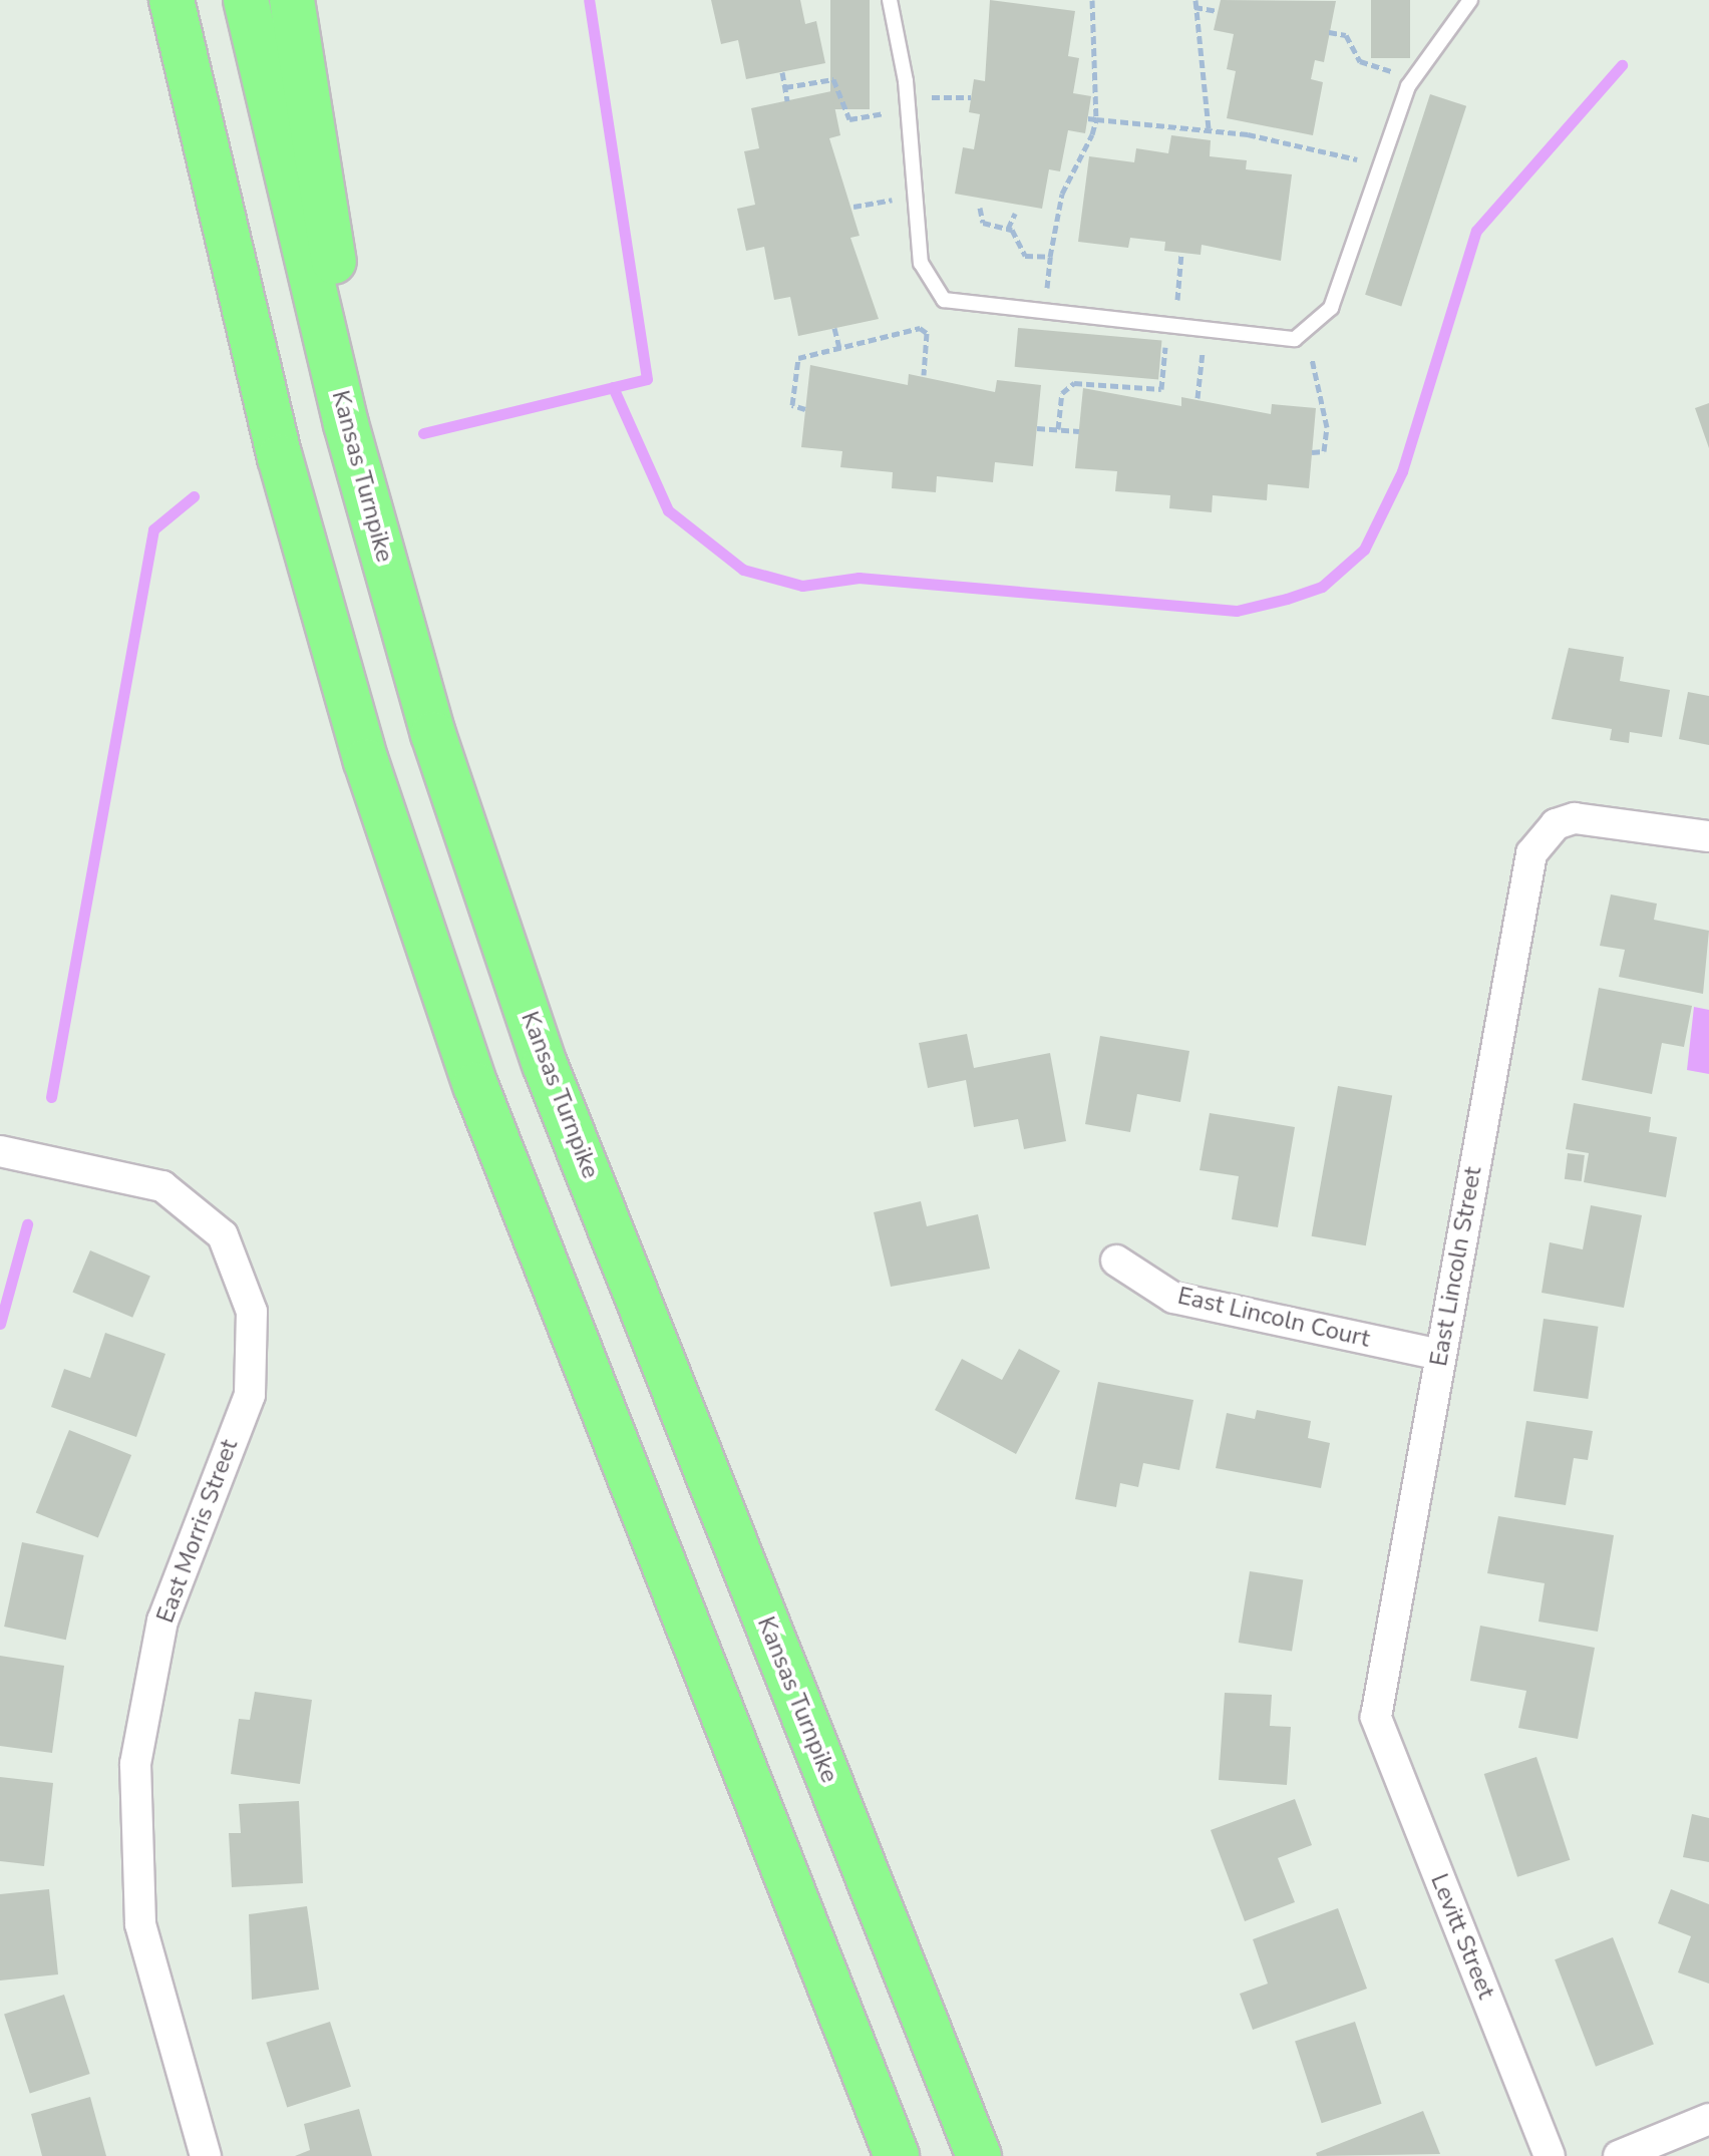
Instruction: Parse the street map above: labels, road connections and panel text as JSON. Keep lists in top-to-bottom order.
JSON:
{
  "streets": {
    "highway": ["Kansas Turnpike"],
    "street": [
      "East Lincoln Street",
      "East Lincoln Court",
      "East Morris Street",
      "Levitt Street"
    ]
  },
  "crossings": [
    ["East Lincoln Street", "East Lincoln Court"],
    ["East Lincoln Street", "Levitt Street"]
  ]
}
